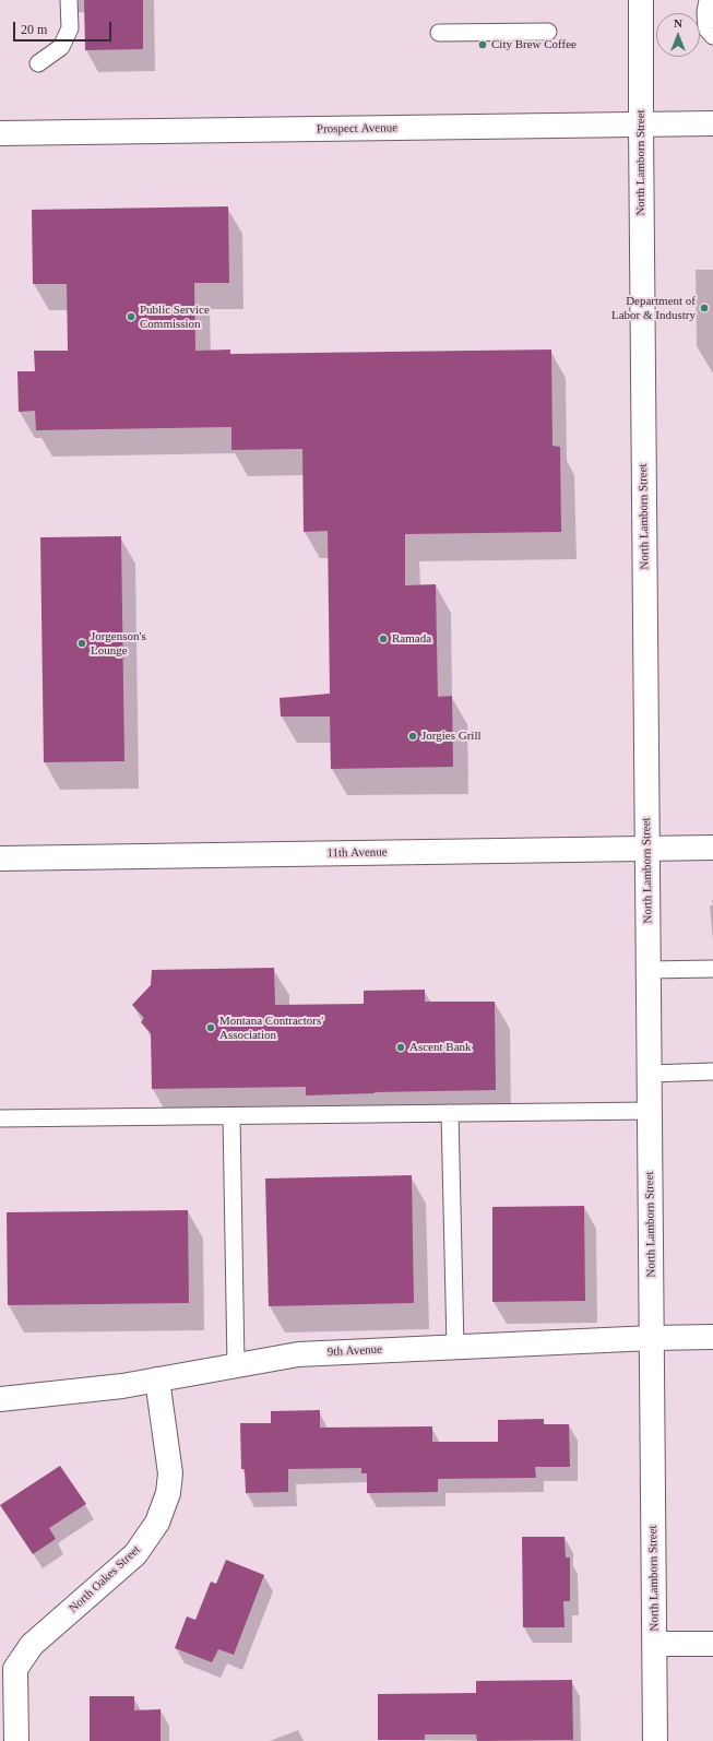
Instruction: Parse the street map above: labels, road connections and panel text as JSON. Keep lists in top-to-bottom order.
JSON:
{
  "streets": {
    "main road": [
      "Prospect Avenue",
      "North Lamborn Street",
      "11th Avenue",
      "9th Avenue",
      "North Oakes Street"
    ]
  },
  "crossings": [
    ["Prospect Avenue", "North Lamborn Street"],
    ["North Lamborn Street", "11th Avenue"],
    ["North Lamborn Street", "9th Avenue"],
    ["9th Avenue", "North Oakes Street"]
  ],
  "places": [
    "City Brew Coffee",
    "Department of Labor & Industry",
    "Public Service Commission",
    "Ramada",
    "Jorgenson's Lounge",
    "Jorgies Grill",
    "Montana Contractors' Association",
    "Ascent Bank"
  ],
  "scale_bar": "20 m",
  "north": "top"
}
